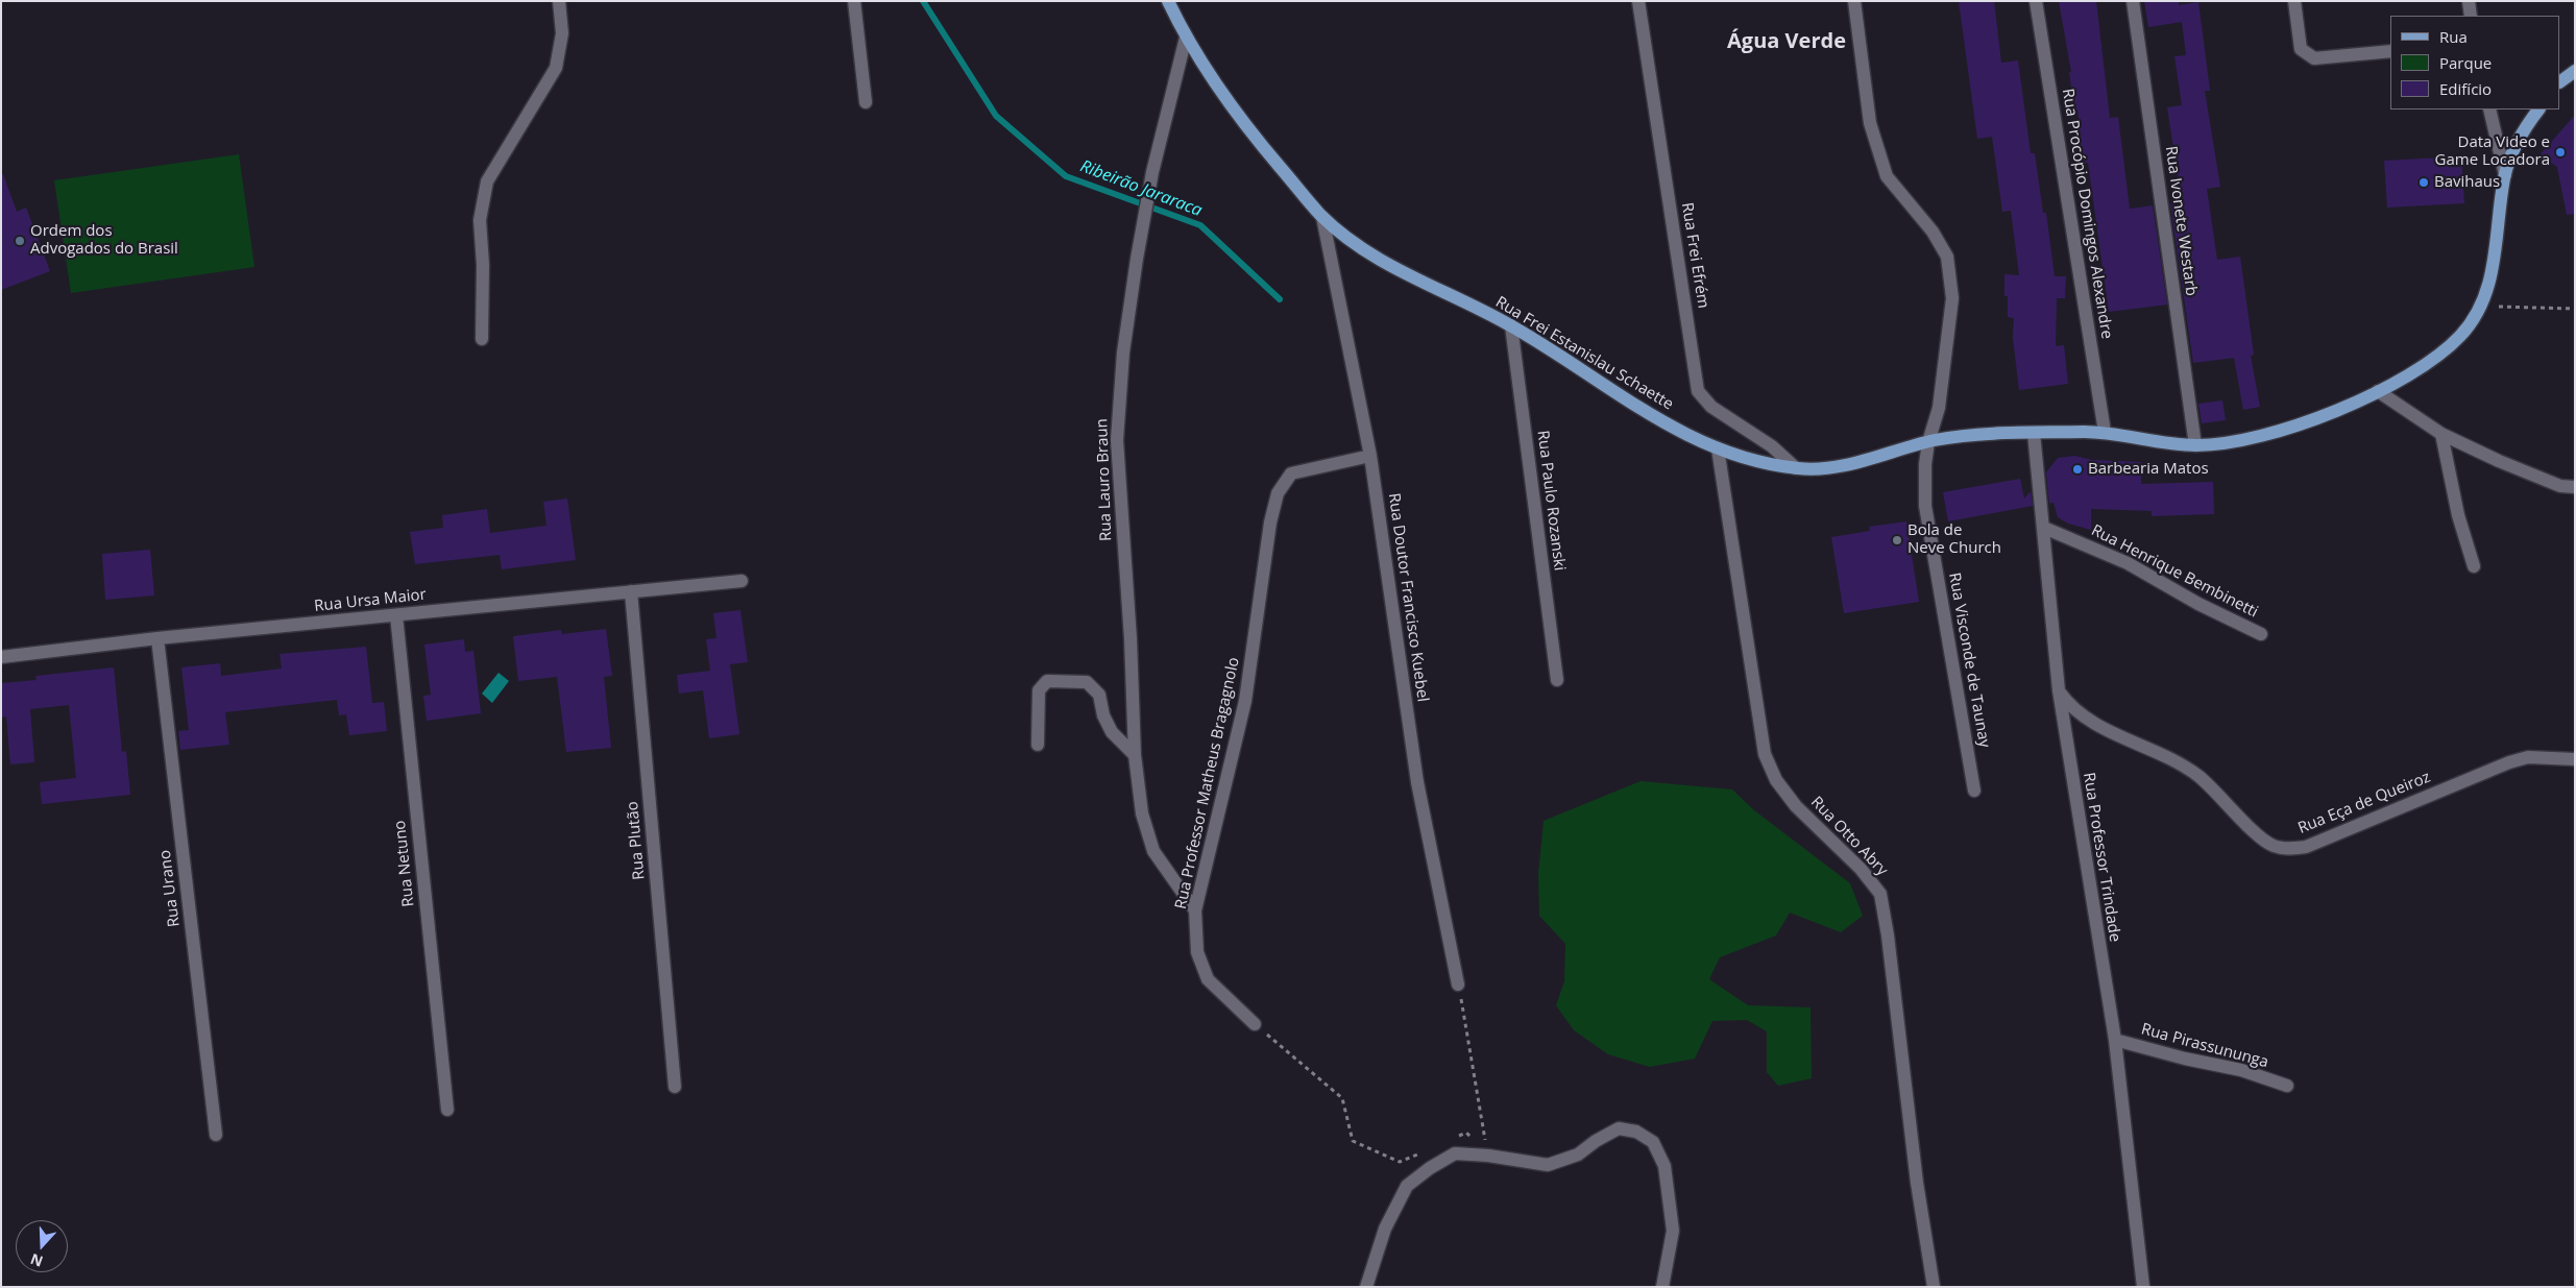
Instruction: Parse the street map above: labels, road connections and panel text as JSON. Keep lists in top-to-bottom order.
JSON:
{
  "streets": {
    "main road": ["Rua Frei Estanislau Schaette"],
    "street": [
      "Rua Procópio Domingos Alexandre",
      "Rua Ivonete Westarb",
      "Rua Frei Efrém",
      "Rua Lauro Braun",
      "Rua Paulo Rozanski",
      "Rua Henrique Bembinetti",
      "Rua Doutor Francisco Kuebel",
      "Rua Ursa Maior",
      "Rua Visconde de Taunay",
      "Rua Professor Matheus Bragagnolo",
      "Rua Eça de Queiroz",
      "Rua Otto Abry",
      "Rua Plutão",
      "Rua Professor Trindade",
      "Rua Netuno",
      "Rua Urano",
      "Rua Pirassununga"
    ]
  },
  "crossings": [
    ["Rua Procópio Domingos Alexandre", "Rua Frei Estanislau Schaette"],
    ["Rua Ivonete Westarb", "Rua Frei Estanislau Schaette"],
    ["Rua Frei Efrém", "Rua Frei Estanislau Schaette"],
    ["Rua Frei Estanislau Schaette", "Rua Lauro Braun"],
    ["Rua Frei Estanislau Schaette", "Rua Paulo Rozanski"],
    ["Rua Frei Estanislau Schaette", "Rua Doutor Francisco Kuebel"],
    ["Rua Frei Estanislau Schaette", "Rua Visconde de Taunay"],
    ["Rua Frei Estanislau Schaette", "Rua Otto Abry"],
    ["Rua Frei Estanislau Schaette", "Rua Professor Trindade"],
    ["Rua Lauro Braun", "Rua Professor Matheus Bragagnolo"],
    ["Rua Henrique Bembinetti", "Rua Professor Trindade"],
    ["Rua Doutor Francisco Kuebel", "Rua Professor Matheus Bragagnolo"],
    ["Rua Ursa Maior", "Rua Plutão"],
    ["Rua Ursa Maior", "Rua Netuno"],
    ["Rua Ursa Maior", "Rua Urano"],
    ["Rua Eça de Queiroz", "Rua Professor Trindade"],
    ["Rua Professor Trindade", "Rua Pirassununga"]
  ],
  "districts": ["Água Verde"],
  "water": ["Ribeirão Jararaca"],
  "places": [
    "Data Video e Game Locadora",
    "Bavihaus",
    "Ordem dos Advogados do Brasil",
    "Barbearia Matos",
    "Bola de Neve Church"
  ],
  "legend": ["Rua", "Parque", "Edifício"],
  "north": "bottom"
}
